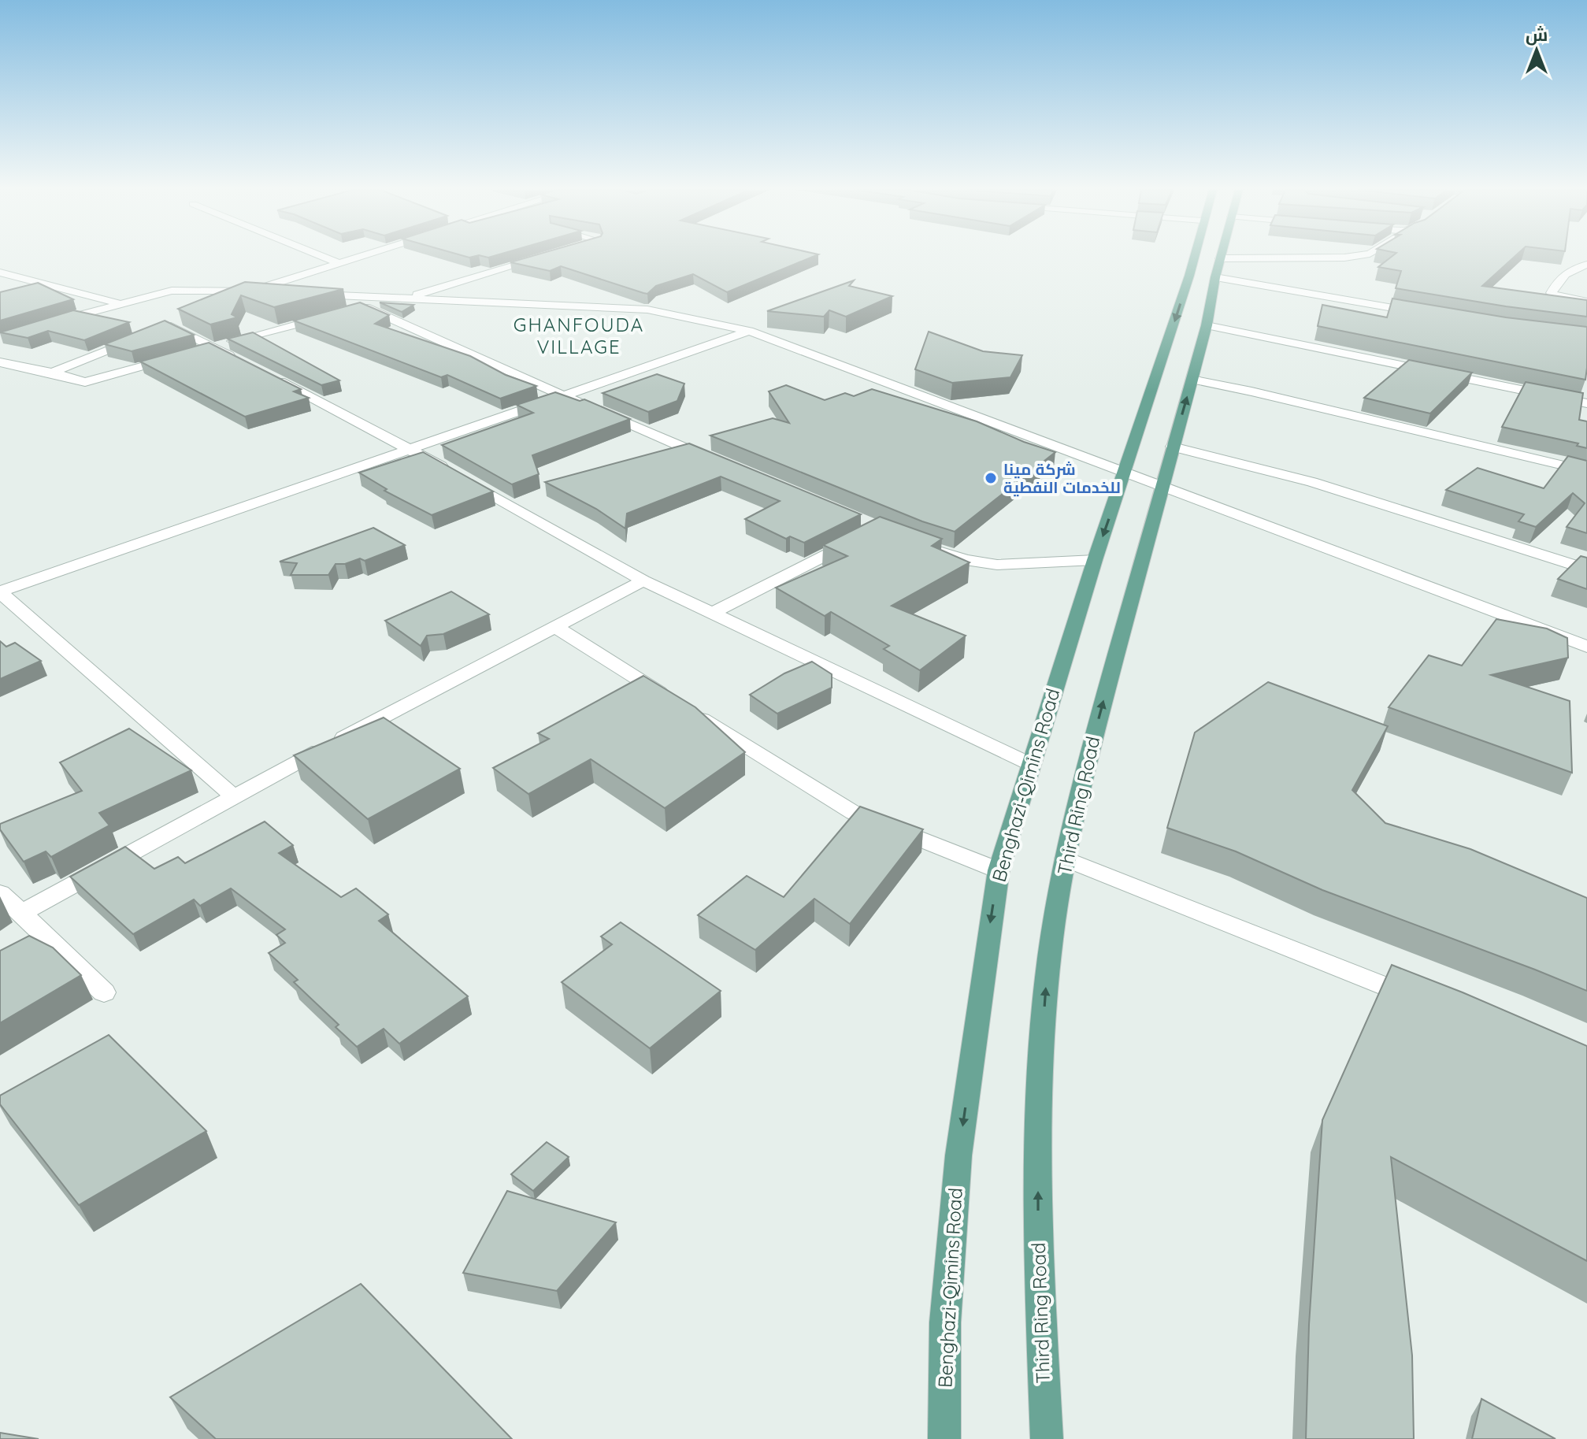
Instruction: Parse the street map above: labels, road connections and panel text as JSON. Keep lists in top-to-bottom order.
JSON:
{
  "streets": {
    "main road": ["Benghazi-Qimins Road", "Third Ring Road"]
  },
  "one_way": ["Benghazi-Qimins Road", "Third Ring Road"],
  "districts": ["GHANFOUDA VILLAGE"],
  "places": ["شركة مينا للخدمات النفطية"],
  "north": "top"
}
